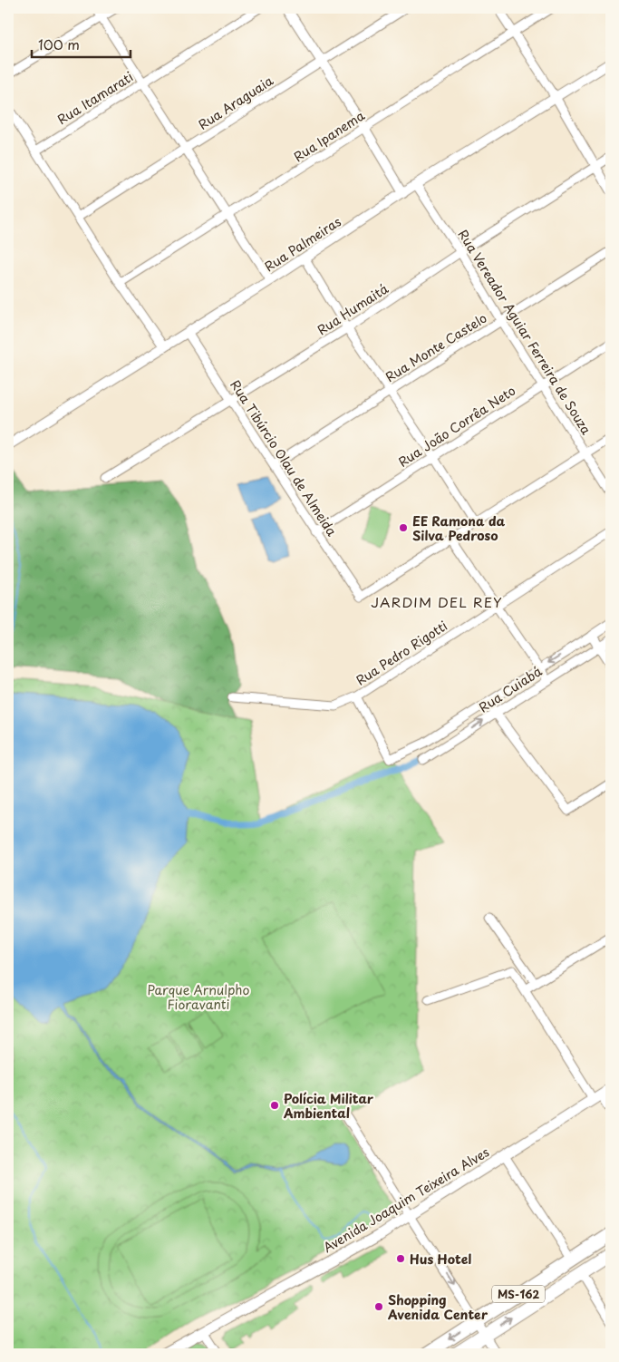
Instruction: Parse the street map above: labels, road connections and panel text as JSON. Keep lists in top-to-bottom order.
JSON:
{
  "streets": {
    "main road": ["Avenida Joaquim Teixeira Alves", "MS-162"],
    "street": [
      "Rua Itamarati",
      "Rua Araguaia",
      "Rua Ipanema",
      "Rua Palmeiras",
      "Rua Humaitá",
      "Rua Vereador Aguiar Ferreira de Souza",
      "Rua Monte Castelo",
      "Rua João Corrêa Neto",
      "Rua Tibúrcio Olau de Almeida",
      "Rua Pedro Rigotti",
      "Rua Cuiabá"
    ]
  },
  "crossings": [
    ["Rua Palmeiras", "Rua Vereador Aguiar Ferreira de Souza"],
    ["Rua Palmeiras", "Rua Tibúrcio Olau de Almeida"],
    ["Rua Humaitá", "Rua Vereador Aguiar Ferreira de Souza"],
    ["Rua Humaitá", "Rua Tibúrcio Olau de Almeida"],
    ["Rua Vereador Aguiar Ferreira de Souza", "Rua Monte Castelo"],
    ["Rua Vereador Aguiar Ferreira de Souza", "Rua João Corrêa Neto"],
    ["Rua Monte Castelo", "Rua Tibúrcio Olau de Almeida"],
    ["Rua João Corrêa Neto", "Rua Tibúrcio Olau de Almeida"],
    ["Rua Pedro Rigotti", "Rua Cuiabá"]
  ],
  "districts": ["JARDIM DEL REY"],
  "parks": ["Parque Arnulpho Fioravanti"],
  "places": [
    "EE Ramona da Silva Pedroso",
    "Polícia Militar Ambiental",
    "Hus Hotel",
    "Shopping Avenida Center"
  ],
  "scale_bar": "100 m"
}
